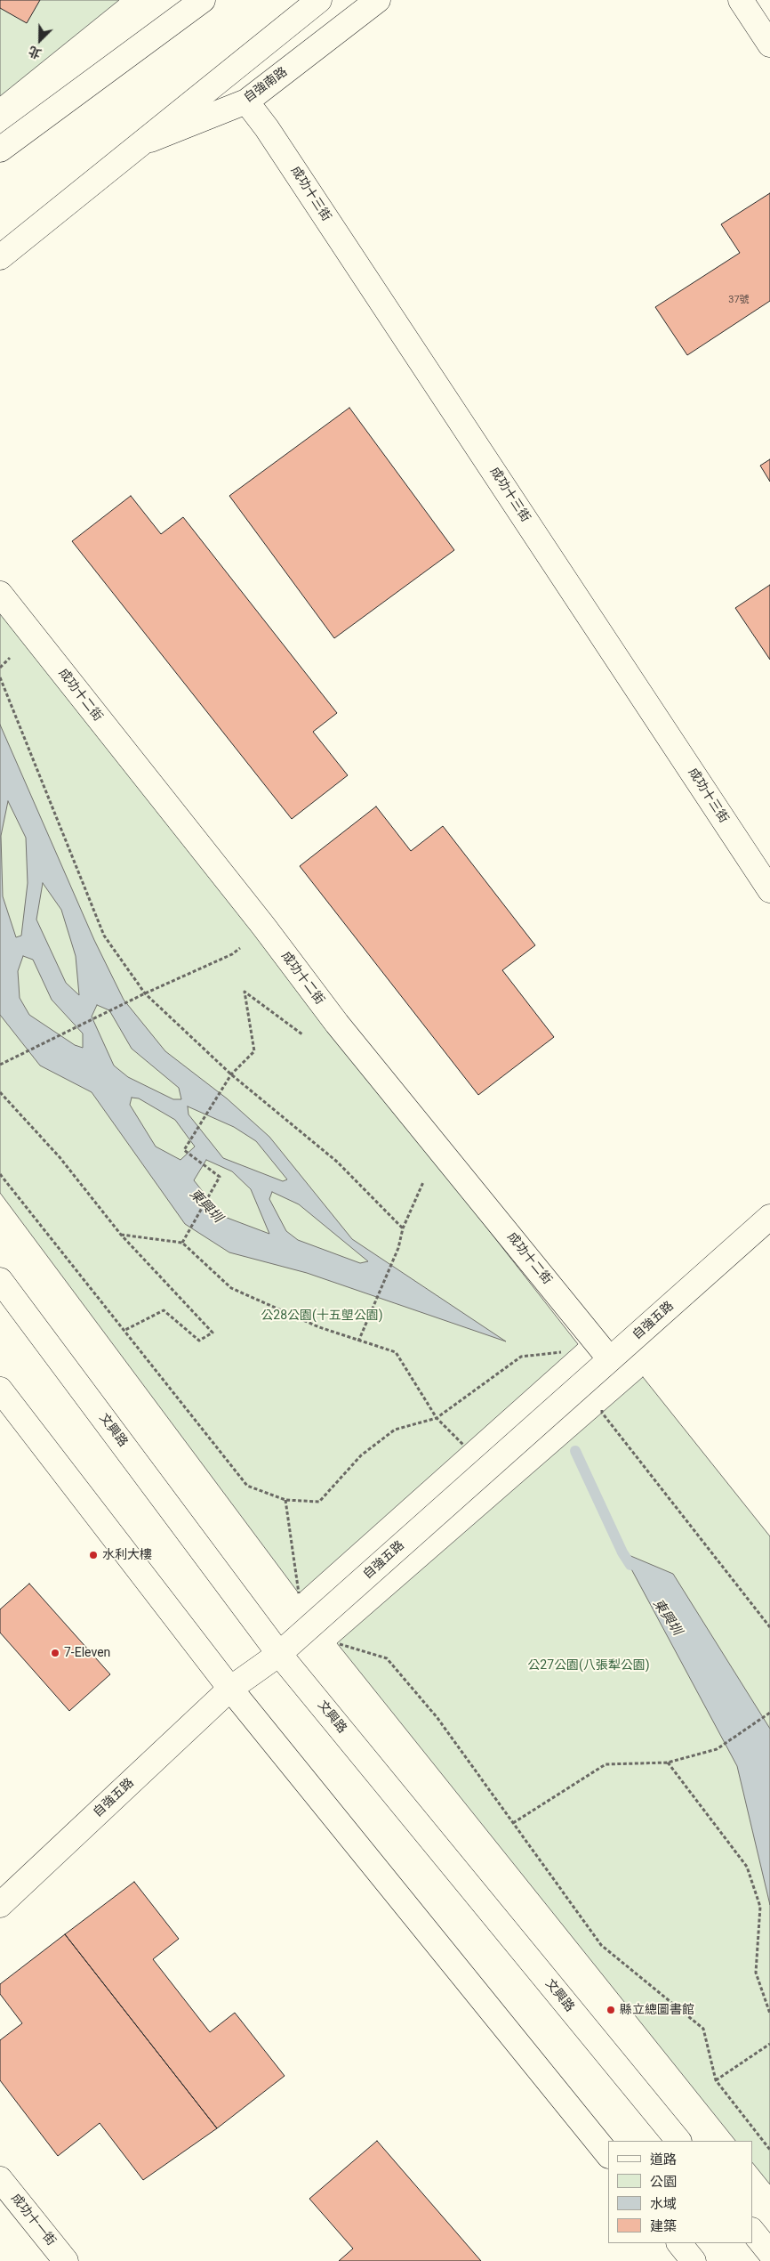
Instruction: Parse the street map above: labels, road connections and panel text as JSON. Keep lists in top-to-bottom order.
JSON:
{
  "streets": {
    "street": [
      "自強南路",
      "成功十三街",
      "成功十二街",
      "自強五路",
      "文興路",
      "成功十一街"
    ]
  },
  "crossings": [
    ["自強南路", "成功十三街"],
    ["成功十二街", "自強五路"],
    ["自強五路", "文興路"]
  ],
  "water": ["東興圳"],
  "parks": ["公28公園(十五塱公園)", "公27公園(八張犁公園)"],
  "places": ["水利大樓", "7-Eleven", "縣立總圖書館"],
  "house_numbers": ["37號"],
  "legend": [
    "道路",
    "公園",
    "水域",
    "建築"
  ],
  "north": "bottom left"
}
